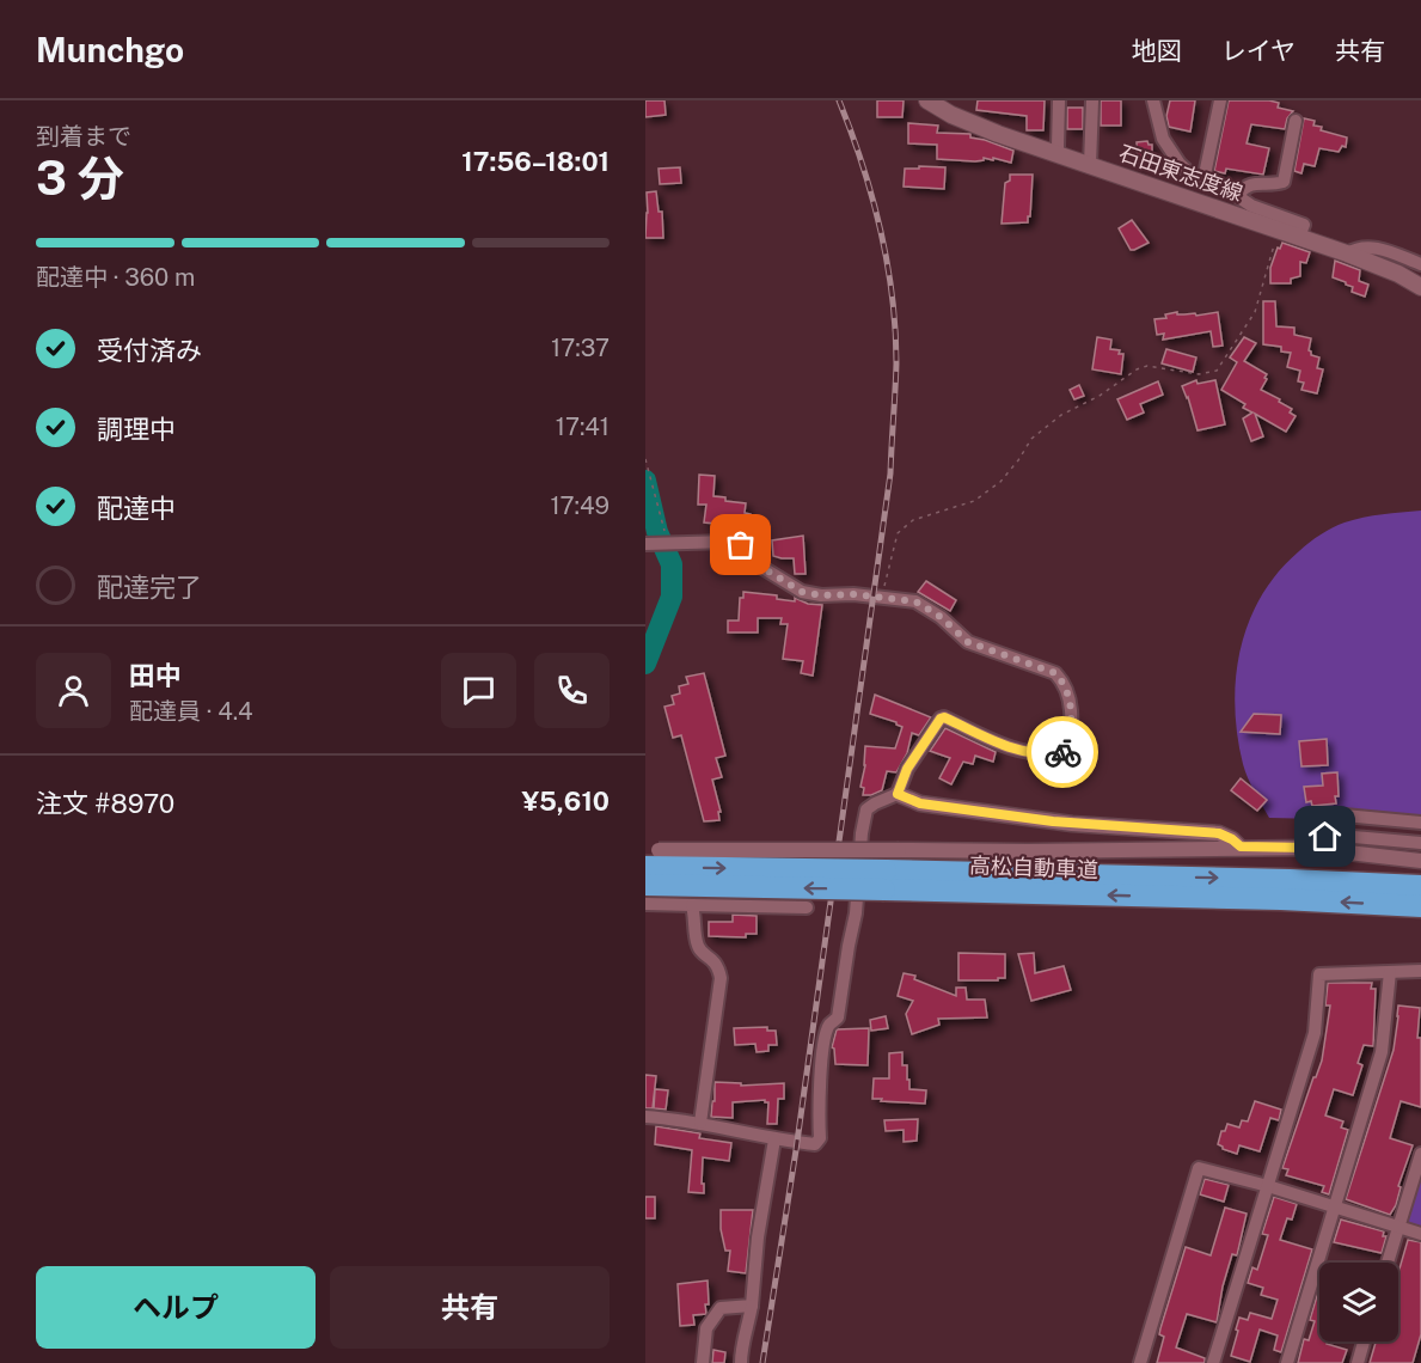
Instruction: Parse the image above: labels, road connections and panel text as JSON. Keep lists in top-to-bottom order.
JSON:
{
  "streets": {
    "highway": ["高松自動車道"],
    "main road": ["石田東志度線"]
  },
  "page": {
    "header": "Munchgo",
    "nav": ["地図", "レイヤ", "共有"],
    "heading": ["3 分", "到着まで", "17:56–18:01"],
    "panel": [
      "田中",
      "配達員 · 4.4",
      "注文 #8970",
      "¥5,610"
    ],
    "bar": "配達中 · 360 m",
    "list": [
      ["受付済み", "17:37"],
      ["調理中", "17:41"],
      ["配達中", "17:49"],
      "配達完了"
    ],
    "buttons": ["ヘルプ", "共有"]
  }
}
